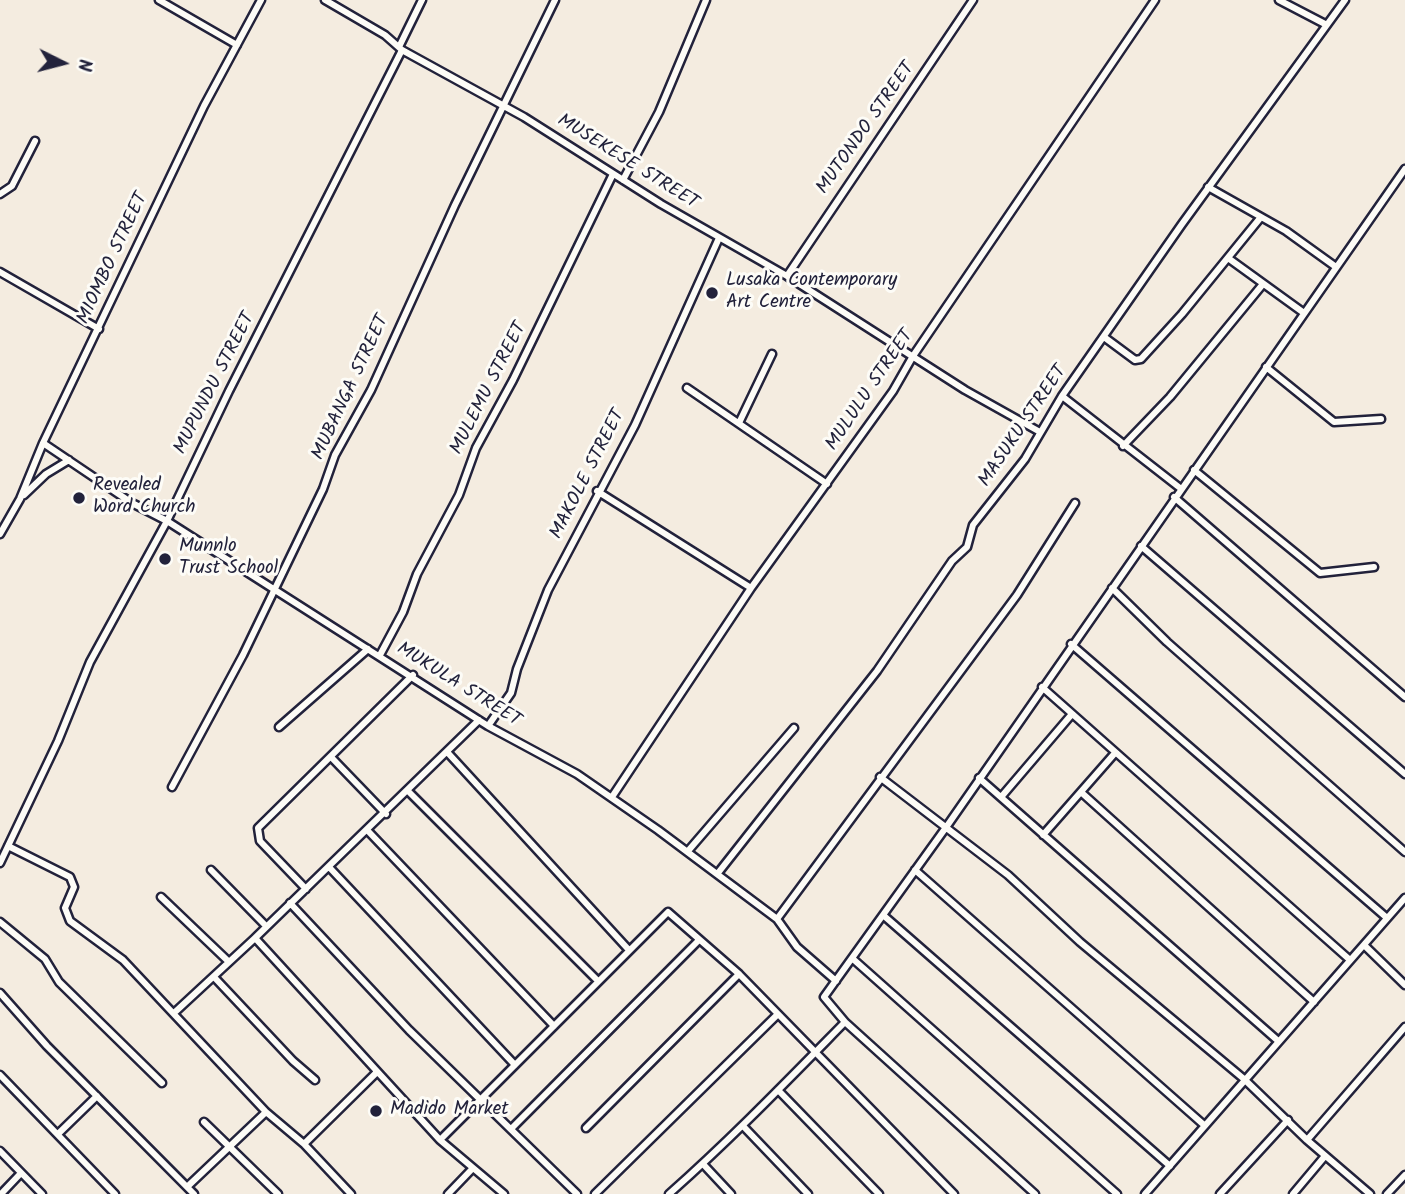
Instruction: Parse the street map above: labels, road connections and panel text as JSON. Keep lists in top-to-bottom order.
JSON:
{
  "streets": {
    "street": [
      "MUTONDO STREET",
      "MUSEKESE STREET",
      "MIOMBO STREET",
      "MUPUNDU STREET",
      "MUBANGA STREET",
      "MULEMU STREET",
      "MULULU STREET",
      "MASUKU STREET",
      "MAKOLE STREET",
      "MUKULA STREET"
    ]
  },
  "crossings": [
    ["MUTONDO STREET", "MUSEKESE STREET"],
    ["MUSEKESE STREET", "MUPUNDU STREET"],
    ["MUSEKESE STREET", "MUBANGA STREET"],
    ["MUSEKESE STREET", "MULEMU STREET"],
    ["MUSEKESE STREET", "MULULU STREET"],
    ["MUSEKESE STREET", "MASUKU STREET"],
    ["MUSEKESE STREET", "MAKOLE STREET"],
    ["MIOMBO STREET", "MUKULA STREET"],
    ["MUPUNDU STREET", "MUKULA STREET"],
    ["MUBANGA STREET", "MUKULA STREET"],
    ["MULEMU STREET", "MUKULA STREET"],
    ["MULULU STREET", "MUKULA STREET"],
    ["MASUKU STREET", "MUKULA STREET"],
    ["MAKOLE STREET", "MUKULA STREET"]
  ],
  "places": [
    "Lusaka Contemporary Art Centre",
    "Revealed Word Church",
    "Munnlo Trust School",
    "Madido Market"
  ],
  "north": "right"
}
